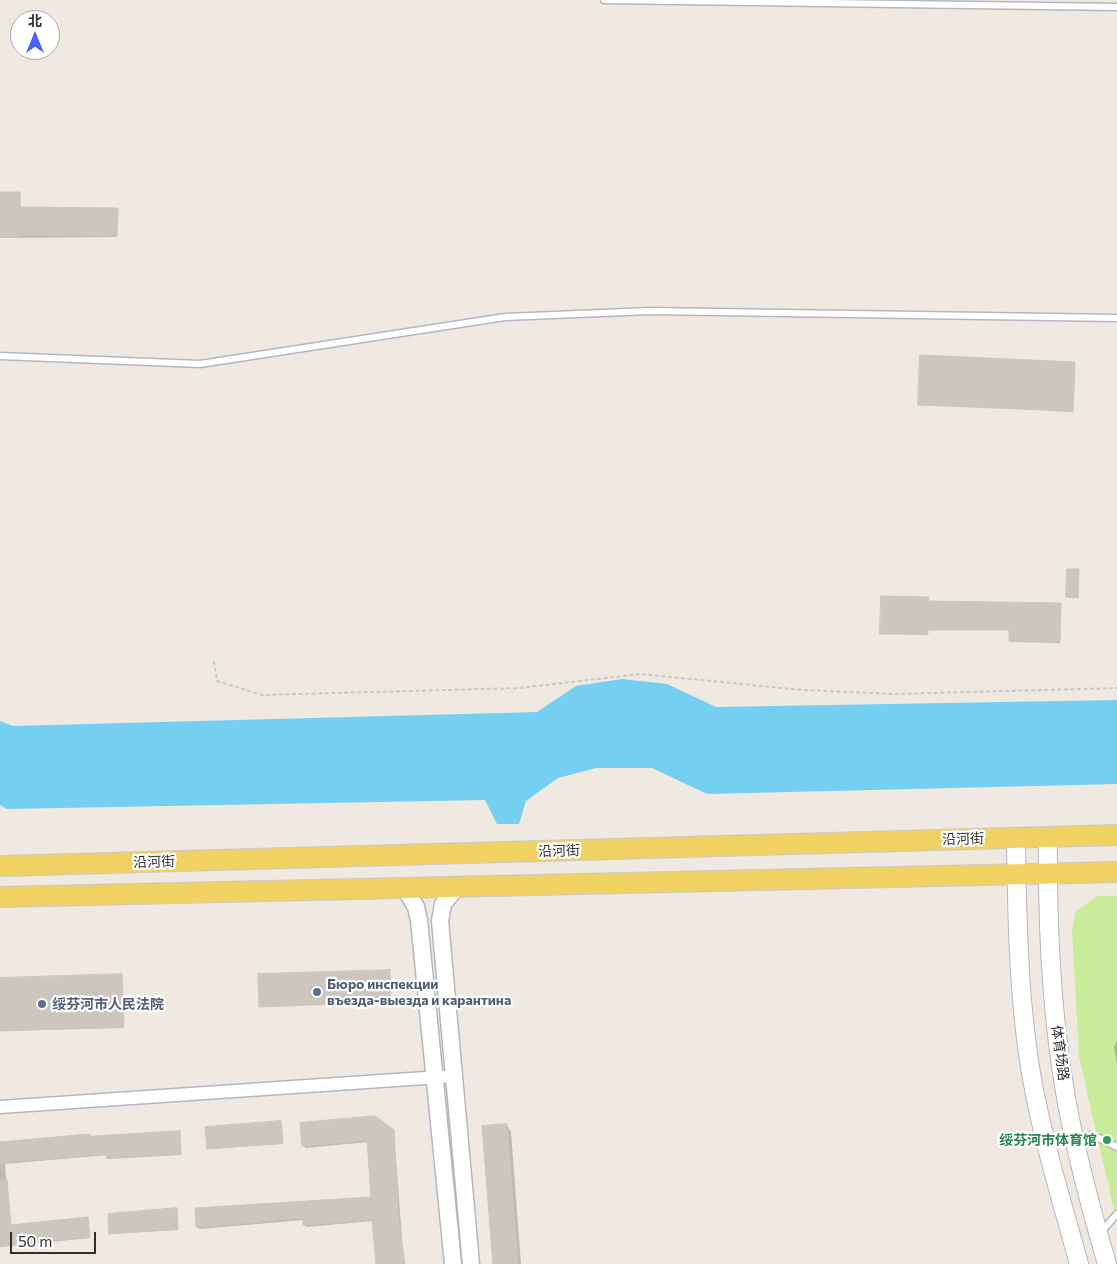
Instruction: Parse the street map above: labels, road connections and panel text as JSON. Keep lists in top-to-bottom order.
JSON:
{
  "streets": {
    "main road": ["沿河街", "体育场路"]
  },
  "crossings": [
    ["沿河街", "体育场路"]
  ],
  "places": ["Бюро инспекции въезда-выезда и карантина", "绥芬河市人民法院", "绥芬河市体育馆"],
  "scale_bar": "50 m",
  "north": "top"
}
